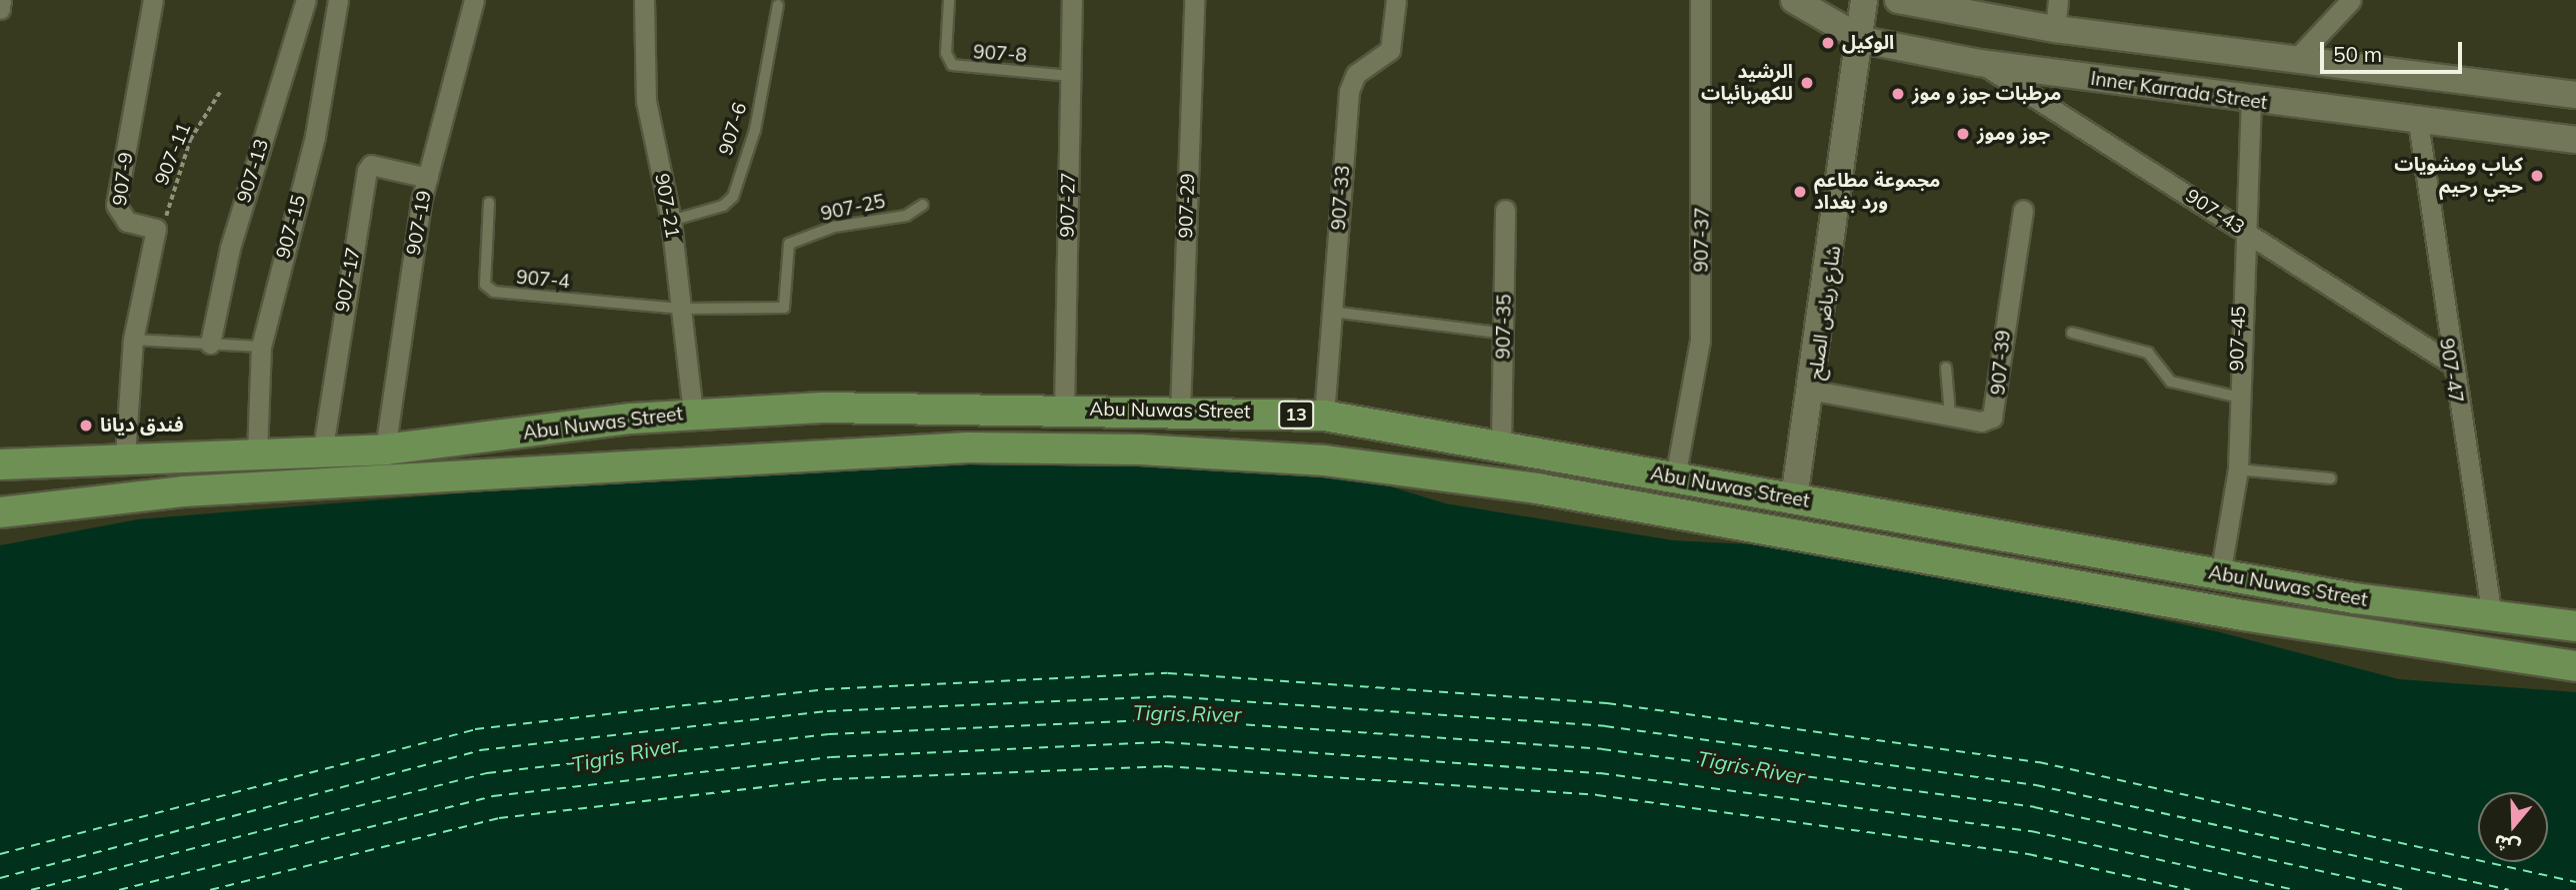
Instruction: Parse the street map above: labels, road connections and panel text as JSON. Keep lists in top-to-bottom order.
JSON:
{
  "streets": {
    "main road": [
      "Inner Karrada Street",
      "شارع رياض الصلح",
      "Abu Nuwas Street",
      "13"
    ],
    "street": [
      "907-13",
      "907-9",
      "907-33",
      "907-27",
      "907-21",
      "907-29",
      "907-43",
      "907-19",
      "907-15",
      "907-37",
      "907-17",
      "907-35",
      "907-45",
      "907-39",
      "907-47"
    ],
    "lane": [
      "907-8",
      "907-6",
      "907-25",
      "907-4"
    ],
    "path": ["907-11"]
  },
  "crossings": [
    ["907-8", "907-27"],
    ["Inner Karrada Street", "907-43"],
    ["Inner Karrada Street", "شارع رياض الصلح"],
    ["Inner Karrada Street", "907-45"],
    ["Inner Karrada Street", "907-47"],
    ["907-6", "907-21"],
    ["907-11", "907-9"],
    ["907-33", "Abu Nuwas Street"],
    ["907-27", "Abu Nuwas Street"],
    ["907-21", "907-25"],
    ["907-21", "907-4"],
    ["907-21", "Abu Nuwas Street"],
    ["907-29", "Abu Nuwas Street"],
    ["907-25", "907-4"],
    ["907-43", "907-45"],
    ["907-43", "907-47"],
    ["907-19", "907-17"],
    ["907-19", "Abu Nuwas Street"],
    ["907-15", "Abu Nuwas Street"],
    ["907-37", "Abu Nuwas Street"],
    ["907-17", "Abu Nuwas Street"],
    ["شارع رياض الصلح", "907-39"],
    ["شارع رياض الصلح", "Abu Nuwas Street"],
    ["907-35", "Abu Nuwas Street"],
    ["907-45", "Abu Nuwas Street"],
    ["907-47", "Abu Nuwas Street"]
  ],
  "water": ["Tigris River"],
  "places": [
    "الوكيل",
    "الرشيد للكهربائيات",
    "مرطبات جوز و موز",
    "جوز وموز",
    "كباب ومشويات حجي رحيم",
    "مجموعة مطاعم ورد بغداد",
    "فندق ديانا"
  ],
  "scale_bar": "50 m",
  "north": "bottom"
}
